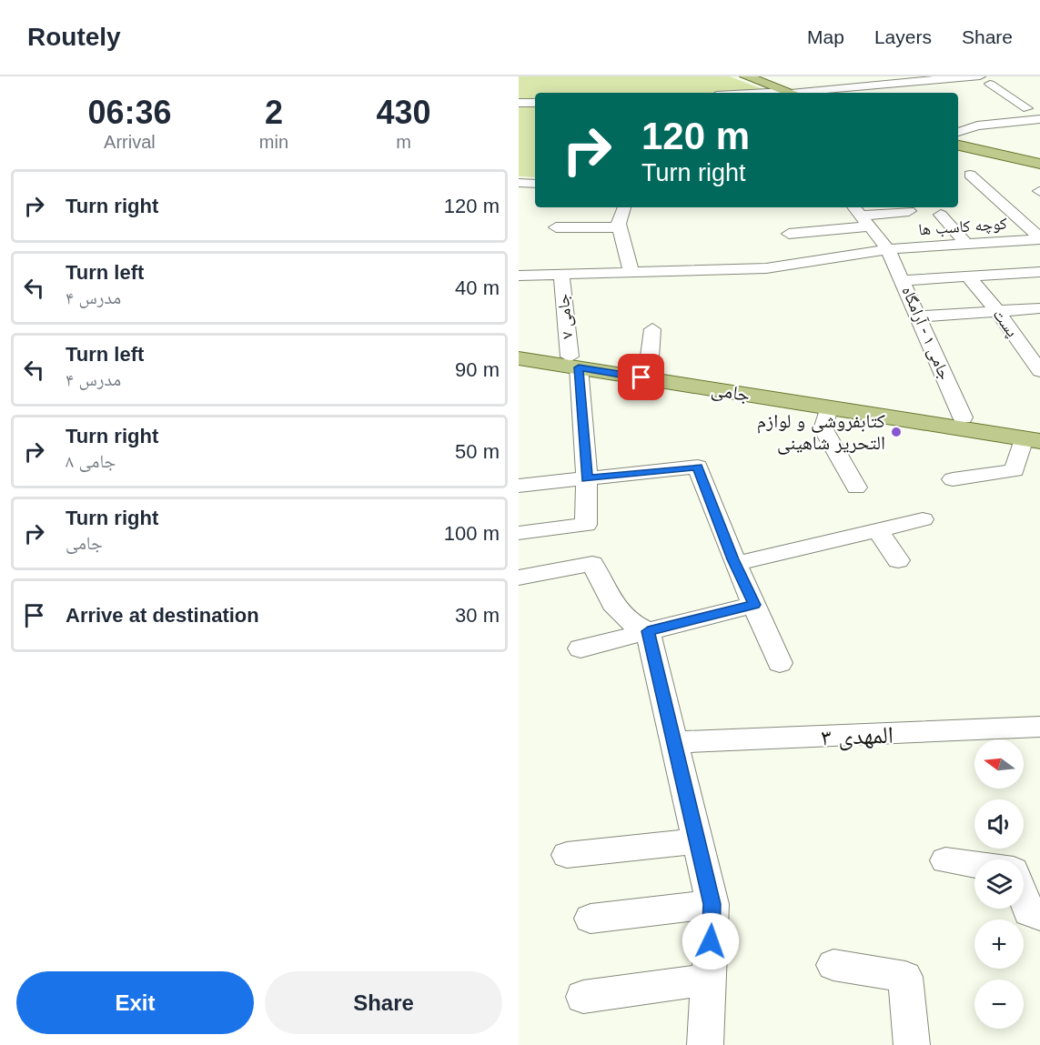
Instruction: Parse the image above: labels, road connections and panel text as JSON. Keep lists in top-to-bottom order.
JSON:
{
  "streets": {
    "main road": ["جامی"],
    "street": [
      "کوچه کاسب ها",
      "جامی ۷",
      "پست",
      "جامی ۱ - آرامگاه",
      "المهدی ۳"
    ]
  },
  "crossings": [
    ["کوچه کاسب ها", "جامی ۷"],
    ["کوچه کاسب ها", "پست"],
    ["کوچه کاسب ها", "جامی ۱ - آرامگاه"],
    ["جامی ۷", "جامی"],
    ["جامی ۱ - آرامگاه", "جامی"]
  ],
  "places": ["کتابفروشی و لوازم التحریر شاهینی"],
  "north": "left",
  "page": {
    "header": "Routely",
    "nav": ["Map", "Layers", "Share"],
    "eta": [
      "06:36",
      "Arrival",
      "2",
      "min",
      "430",
      "m"
    ],
    "turn": ["120 m", "Turn right"],
    "list": [
      {
        "name": "Turn right",
        "value": "120 m"
      },
      {
        "name": "Turn left",
        "note": "مدرس ۴",
        "value": "40 m"
      },
      {
        "name": "Turn left",
        "note": "مدرس ۴",
        "value": "90 m"
      },
      {
        "name": "Turn right",
        "note": "جامی ۸",
        "value": "50 m"
      },
      {
        "name": "Turn right",
        "note": "جامی",
        "value": "100 m"
      },
      {
        "name": "Arrive at destination",
        "value": "30 m"
      }
    ],
    "map_buttons": ["+", "−"],
    "buttons": ["Exit", "Share"]
  }
}
